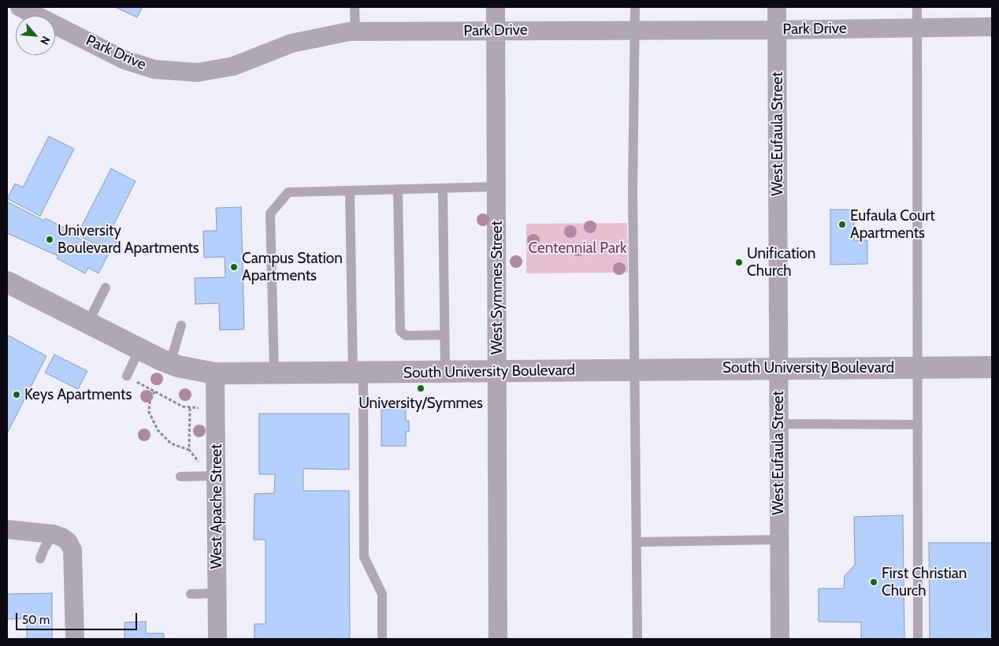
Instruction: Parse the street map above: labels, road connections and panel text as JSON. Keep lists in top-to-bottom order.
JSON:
{
  "streets": {
    "street": [
      "Park Drive",
      "West Eufaula Street",
      "West Symmes Street",
      "South University Boulevard",
      "West Apache Street"
    ]
  },
  "crossings": [
    ["Park Drive", "West Eufaula Street"],
    ["Park Drive", "West Symmes Street"],
    ["West Eufaula Street", "South University Boulevard"],
    ["West Symmes Street", "South University Boulevard"],
    ["South University Boulevard", "West Apache Street"]
  ],
  "parks": ["Centennial Park"],
  "places": [
    "Eufaula Court Apartments",
    "University Boulevard Apartments",
    "Unification Church",
    "Campus Station Apartments",
    "University/Symmes",
    "Keys Apartments",
    "First Christian Church"
  ],
  "scale_bar": "50 m",
  "north": "bottom right"
}
